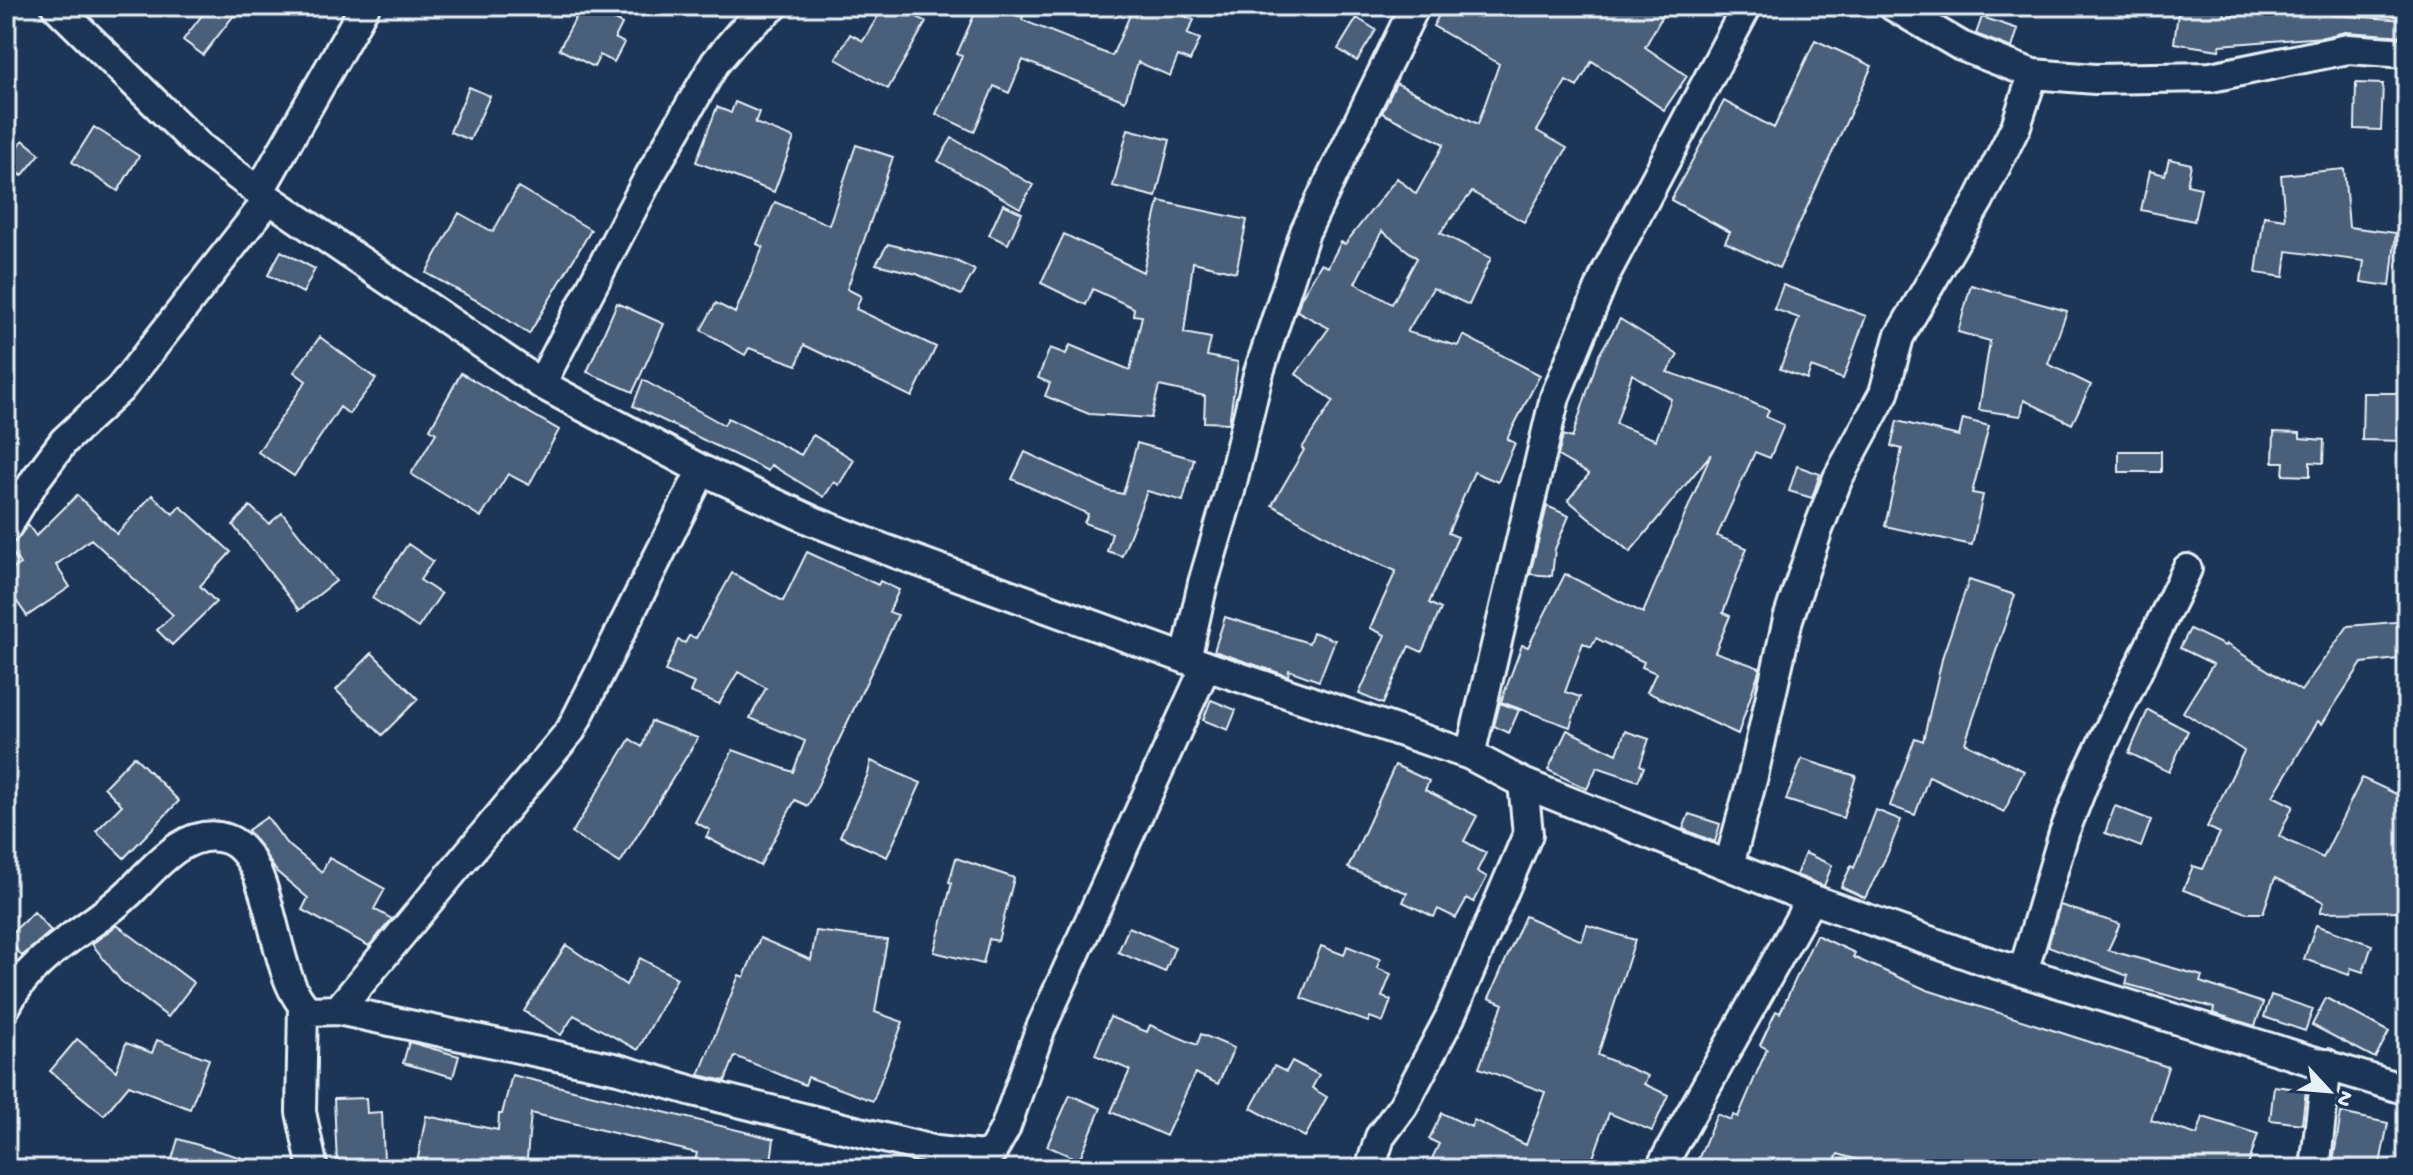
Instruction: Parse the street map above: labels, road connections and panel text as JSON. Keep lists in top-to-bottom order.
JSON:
{
  "north": "bottom right"
}
